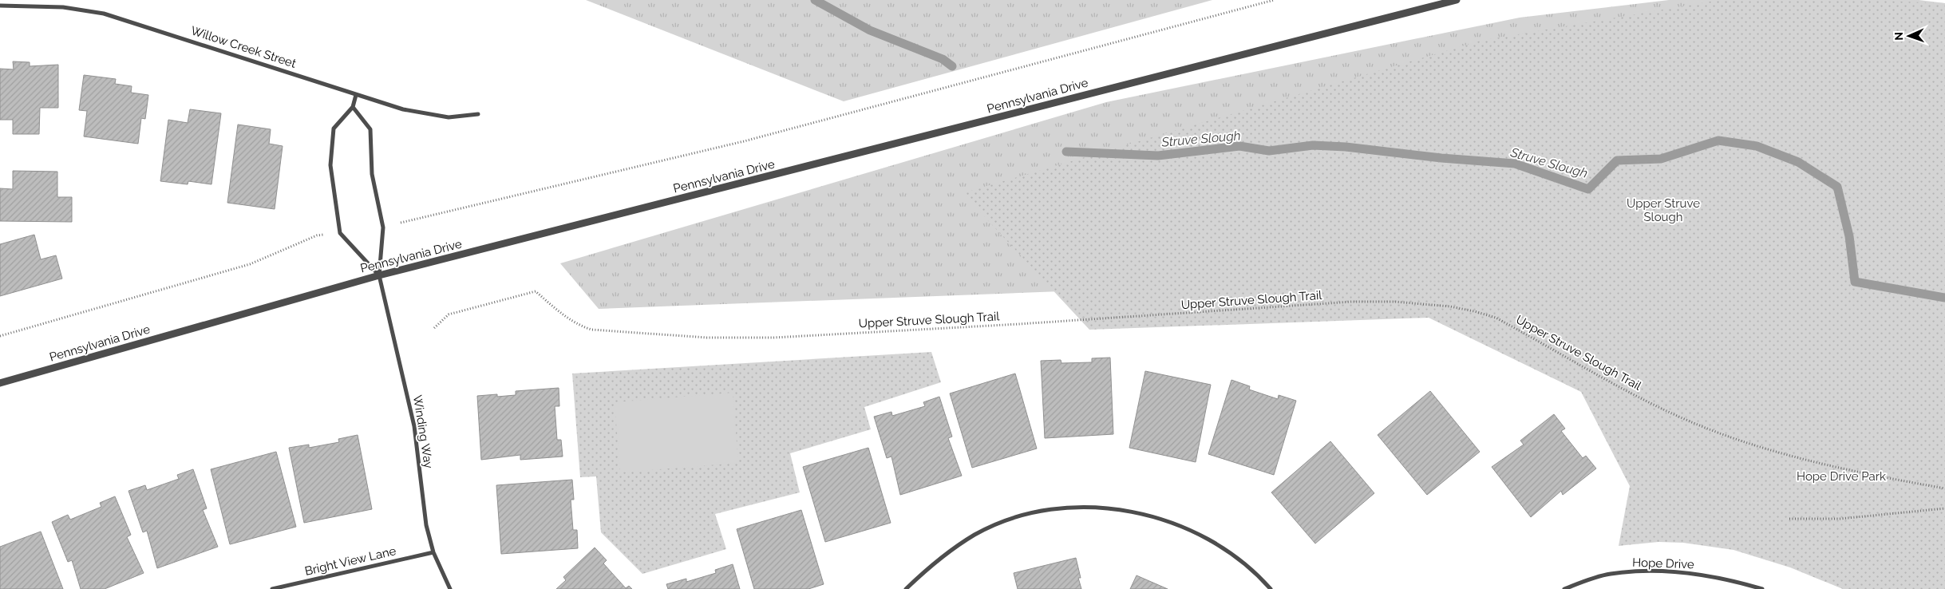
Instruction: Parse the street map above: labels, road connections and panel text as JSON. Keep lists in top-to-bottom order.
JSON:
{
  "streets": {
    "street": [
      "Willow Creek Street",
      "Pennsylvania Drive",
      "Winding Way",
      "Bright View Lane",
      "Hope Drive"
    ],
    "path": ["Upper Struve Slough Trail"]
  },
  "crossings": [
    ["Pennsylvania Drive", "Winding Way"],
    ["Winding Way", "Bright View Lane"]
  ],
  "water": ["Struve Slough"],
  "parks": ["Upper Struve Slough", "Hope Drive Park"],
  "north": "left"
}
